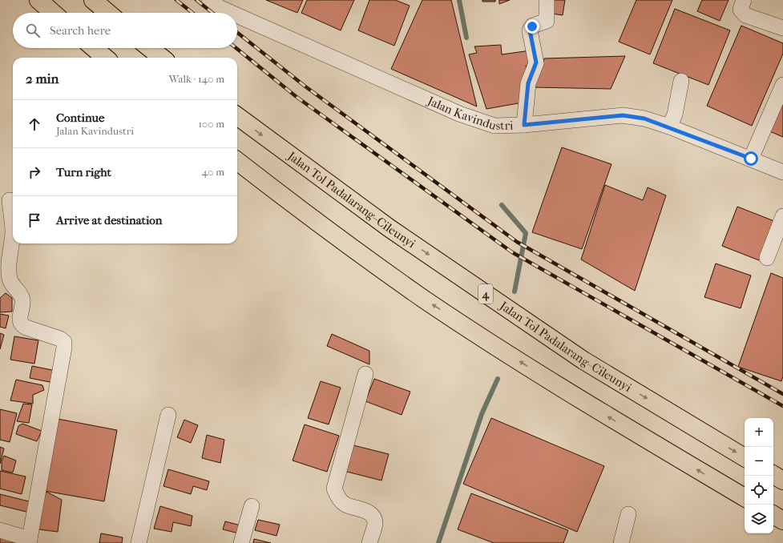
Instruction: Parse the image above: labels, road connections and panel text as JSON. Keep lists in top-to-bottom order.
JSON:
{
  "streets": {
    "highway": ["Jalan Tol Padalarang–Cileunyi", "4"],
    "street": ["Jalan Kavindustri"]
  },
  "page": {
    "search": "Search here",
    "heading": ["2 min", "Walk · 140 m"],
    "list": [
      ["Continue", "Jalan Kavindustri", "100 m"],
      ["Turn right", "40 m"],
      "Arrive at destination"
    ],
    "map_buttons": ["+", "−"]
  }
}
